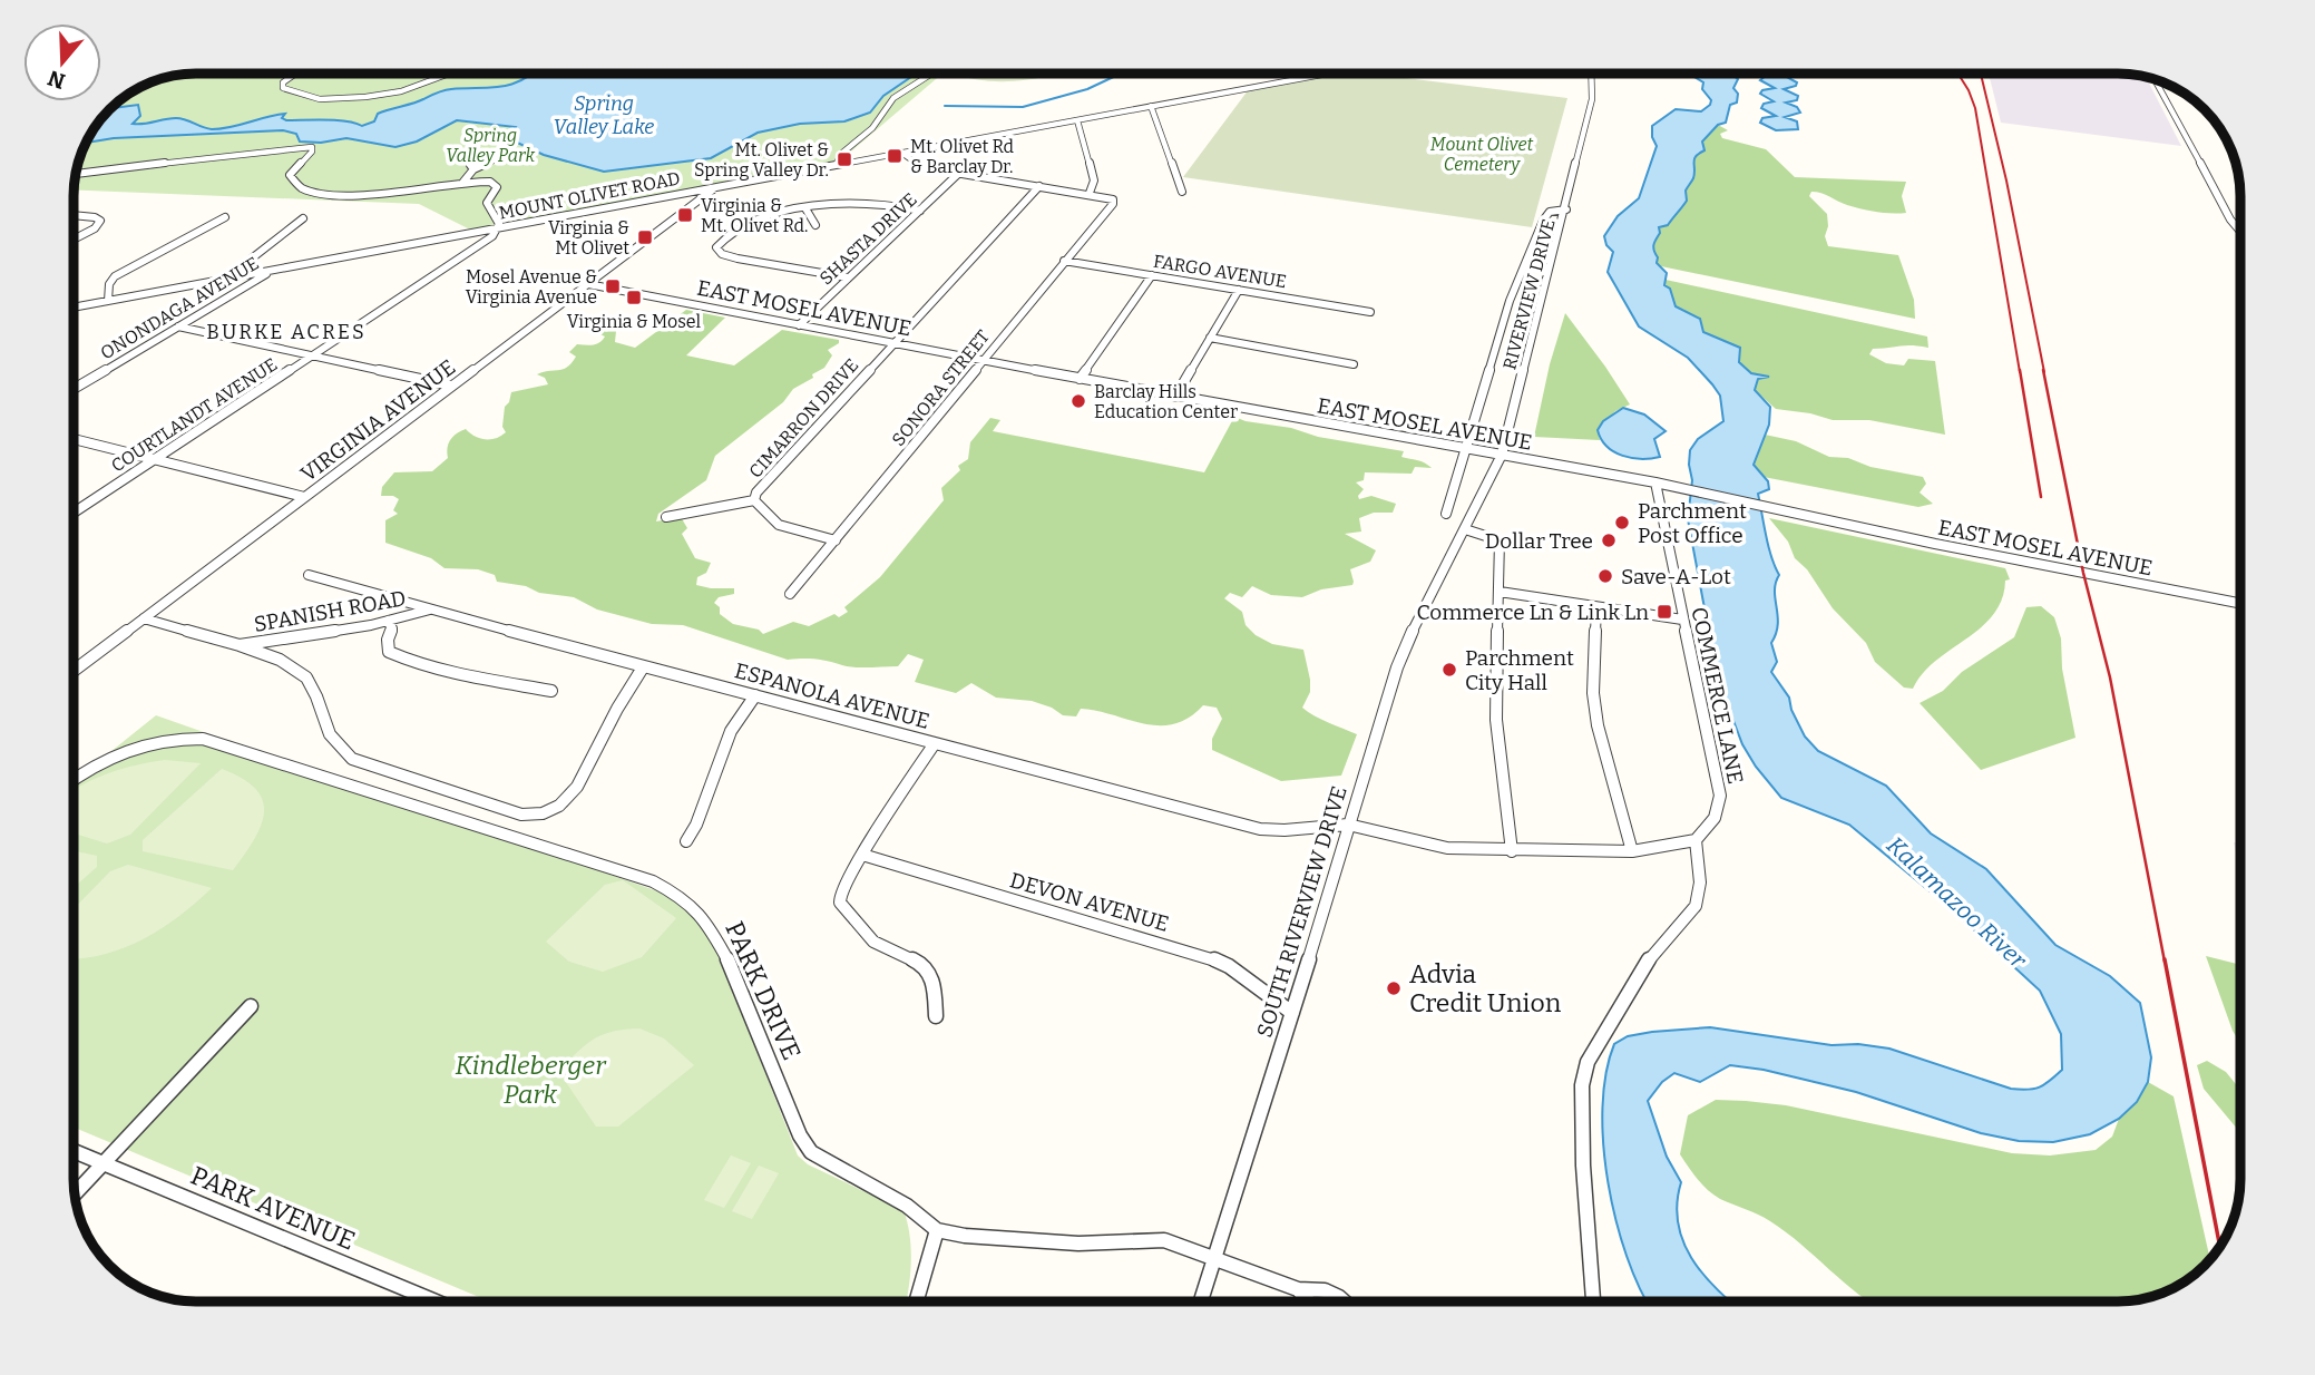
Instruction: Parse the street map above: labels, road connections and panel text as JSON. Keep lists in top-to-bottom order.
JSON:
{
  "streets": {
    "street": [
      "MOUNT OLIVET ROAD",
      "SHASTA DRIVE",
      "FARGO AVENUE",
      "RIVERVIEW DRIVE",
      "ONONDAGA AVENUE",
      "EAST MOSEL AVENUE",
      "SONORA STREET",
      "COURTLANDT AVENUE",
      "CIMARRON DRIVE",
      "VIRGINIA AVENUE",
      "SPANISH ROAD",
      "ESPANOLA AVENUE",
      "COMMERCE LANE",
      "DEVON AVENUE",
      "SOUTH RIVERVIEW DRIVE",
      "PARK DRIVE",
      "PARK AVENUE"
    ]
  },
  "crossings": [
    ["MOUNT OLIVET ROAD", "ONONDAGA AVENUE"],
    ["MOUNT OLIVET ROAD", "COURTLANDT AVENUE"],
    ["MOUNT OLIVET ROAD", "VIRGINIA AVENUE"],
    ["SHASTA DRIVE", "EAST MOSEL AVENUE"],
    ["FARGO AVENUE", "SONORA STREET"],
    ["RIVERVIEW DRIVE", "EAST MOSEL AVENUE"],
    ["RIVERVIEW DRIVE", "SOUTH RIVERVIEW DRIVE"],
    ["EAST MOSEL AVENUE", "SONORA STREET"],
    ["EAST MOSEL AVENUE", "CIMARRON DRIVE"],
    ["EAST MOSEL AVENUE", "VIRGINIA AVENUE"],
    ["EAST MOSEL AVENUE", "COMMERCE LANE"],
    ["SONORA STREET", "CIMARRON DRIVE"],
    ["VIRGINIA AVENUE", "SPANISH ROAD"],
    ["SPANISH ROAD", "ESPANOLA AVENUE"],
    ["ESPANOLA AVENUE", "SOUTH RIVERVIEW DRIVE"],
    ["DEVON AVENUE", "SOUTH RIVERVIEW DRIVE"],
    ["SOUTH RIVERVIEW DRIVE", "PARK DRIVE"]
  ],
  "districts": ["BURKE ACRES"],
  "water": ["Spring Valley Lake", "Kalamazoo River"],
  "parks": ["Spring Valley Park", "Mount Olivet Cemetery", "Kindleberger Park"],
  "places": {
    "transit": [
      "Mt. Olivet Rd & Barclay Dr.",
      "Mt. Olivet & Spring Valley Dr.",
      "Virginia & Mt. Olivet Rd.",
      "Virginia & Mt Olivet",
      "Mosel Avenue & Virginia Avenue",
      "Virginia & Mosel",
      "Commerce Ln & Link Ln"
    ],
    "other": [
      "Barclay Hills Education Center",
      "Parchment Post Office",
      "Dollar Tree",
      "Save-A-Lot",
      "Parchment City Hall",
      "Advia Credit Union"
    ]
  },
  "north": "bottom"
}
